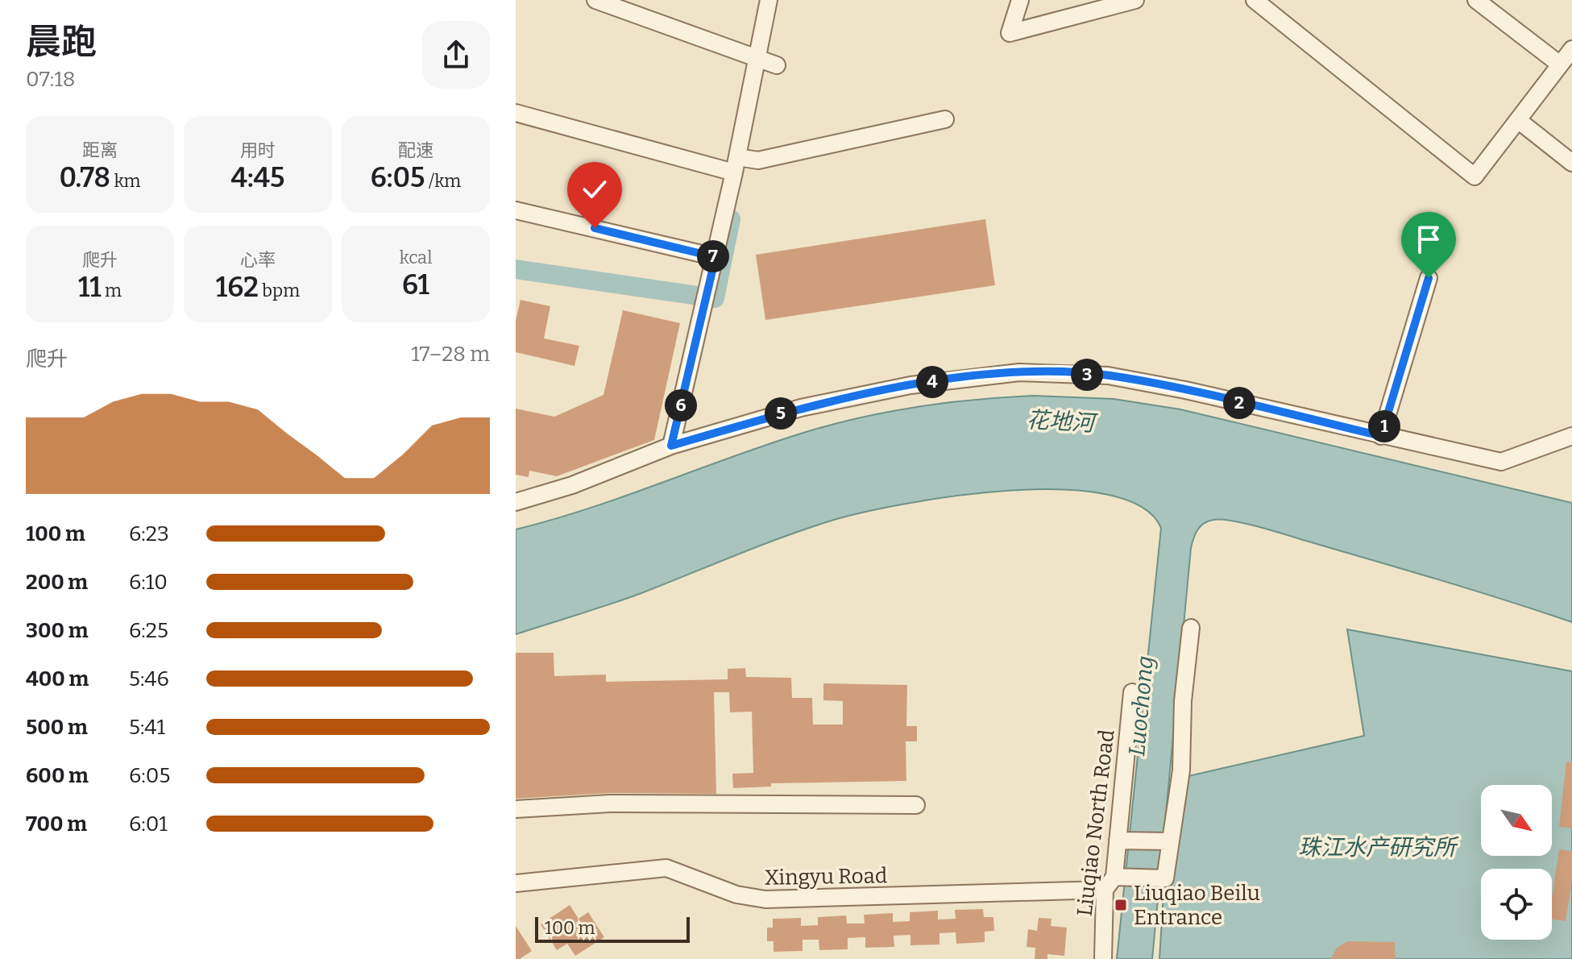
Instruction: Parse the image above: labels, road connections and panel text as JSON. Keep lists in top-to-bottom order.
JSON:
{
  "streets": {
    "street": ["Liuqiao North Road", "Xingyu Road"]
  },
  "crossings": [
    ["Liuqiao North Road", "Xingyu Road"]
  ],
  "water": ["花地河", "Luochong", "珠江水产研究所"],
  "places": {
    "transit": ["Liuqiao Beilu Entrance"]
  },
  "scale_bar": "100 m",
  "north": "bottom right",
  "page": {
    "heading": ["晨跑", "07:18"],
    "stats": [
      ["距离", "0.78 km"],
      ["用时", "4:45"],
      ["配速", "6:05 /km"],
      ["爬升", "11 m"],
      ["心率", "162 bpm"],
      ["kcal", "61"]
    ],
    "pins": [
      "7",
      "3",
      "4",
      "2",
      "6",
      "5",
      "1"
    ],
    "chart": ["爬升", "17–28 m"],
    "list": [
      {
        "name": "100 m",
        "note": "6:23"
      },
      {
        "name": "200 m",
        "note": "6:10"
      },
      {
        "name": "300 m",
        "note": "6:25"
      },
      {
        "name": "400 m",
        "note": "5:46"
      },
      {
        "name": "500 m",
        "note": "5:41"
      },
      {
        "name": "600 m",
        "note": "6:05"
      },
      {
        "name": "700 m",
        "note": "6:01"
      }
    ],
    "scale": "100 m"
  }
}
